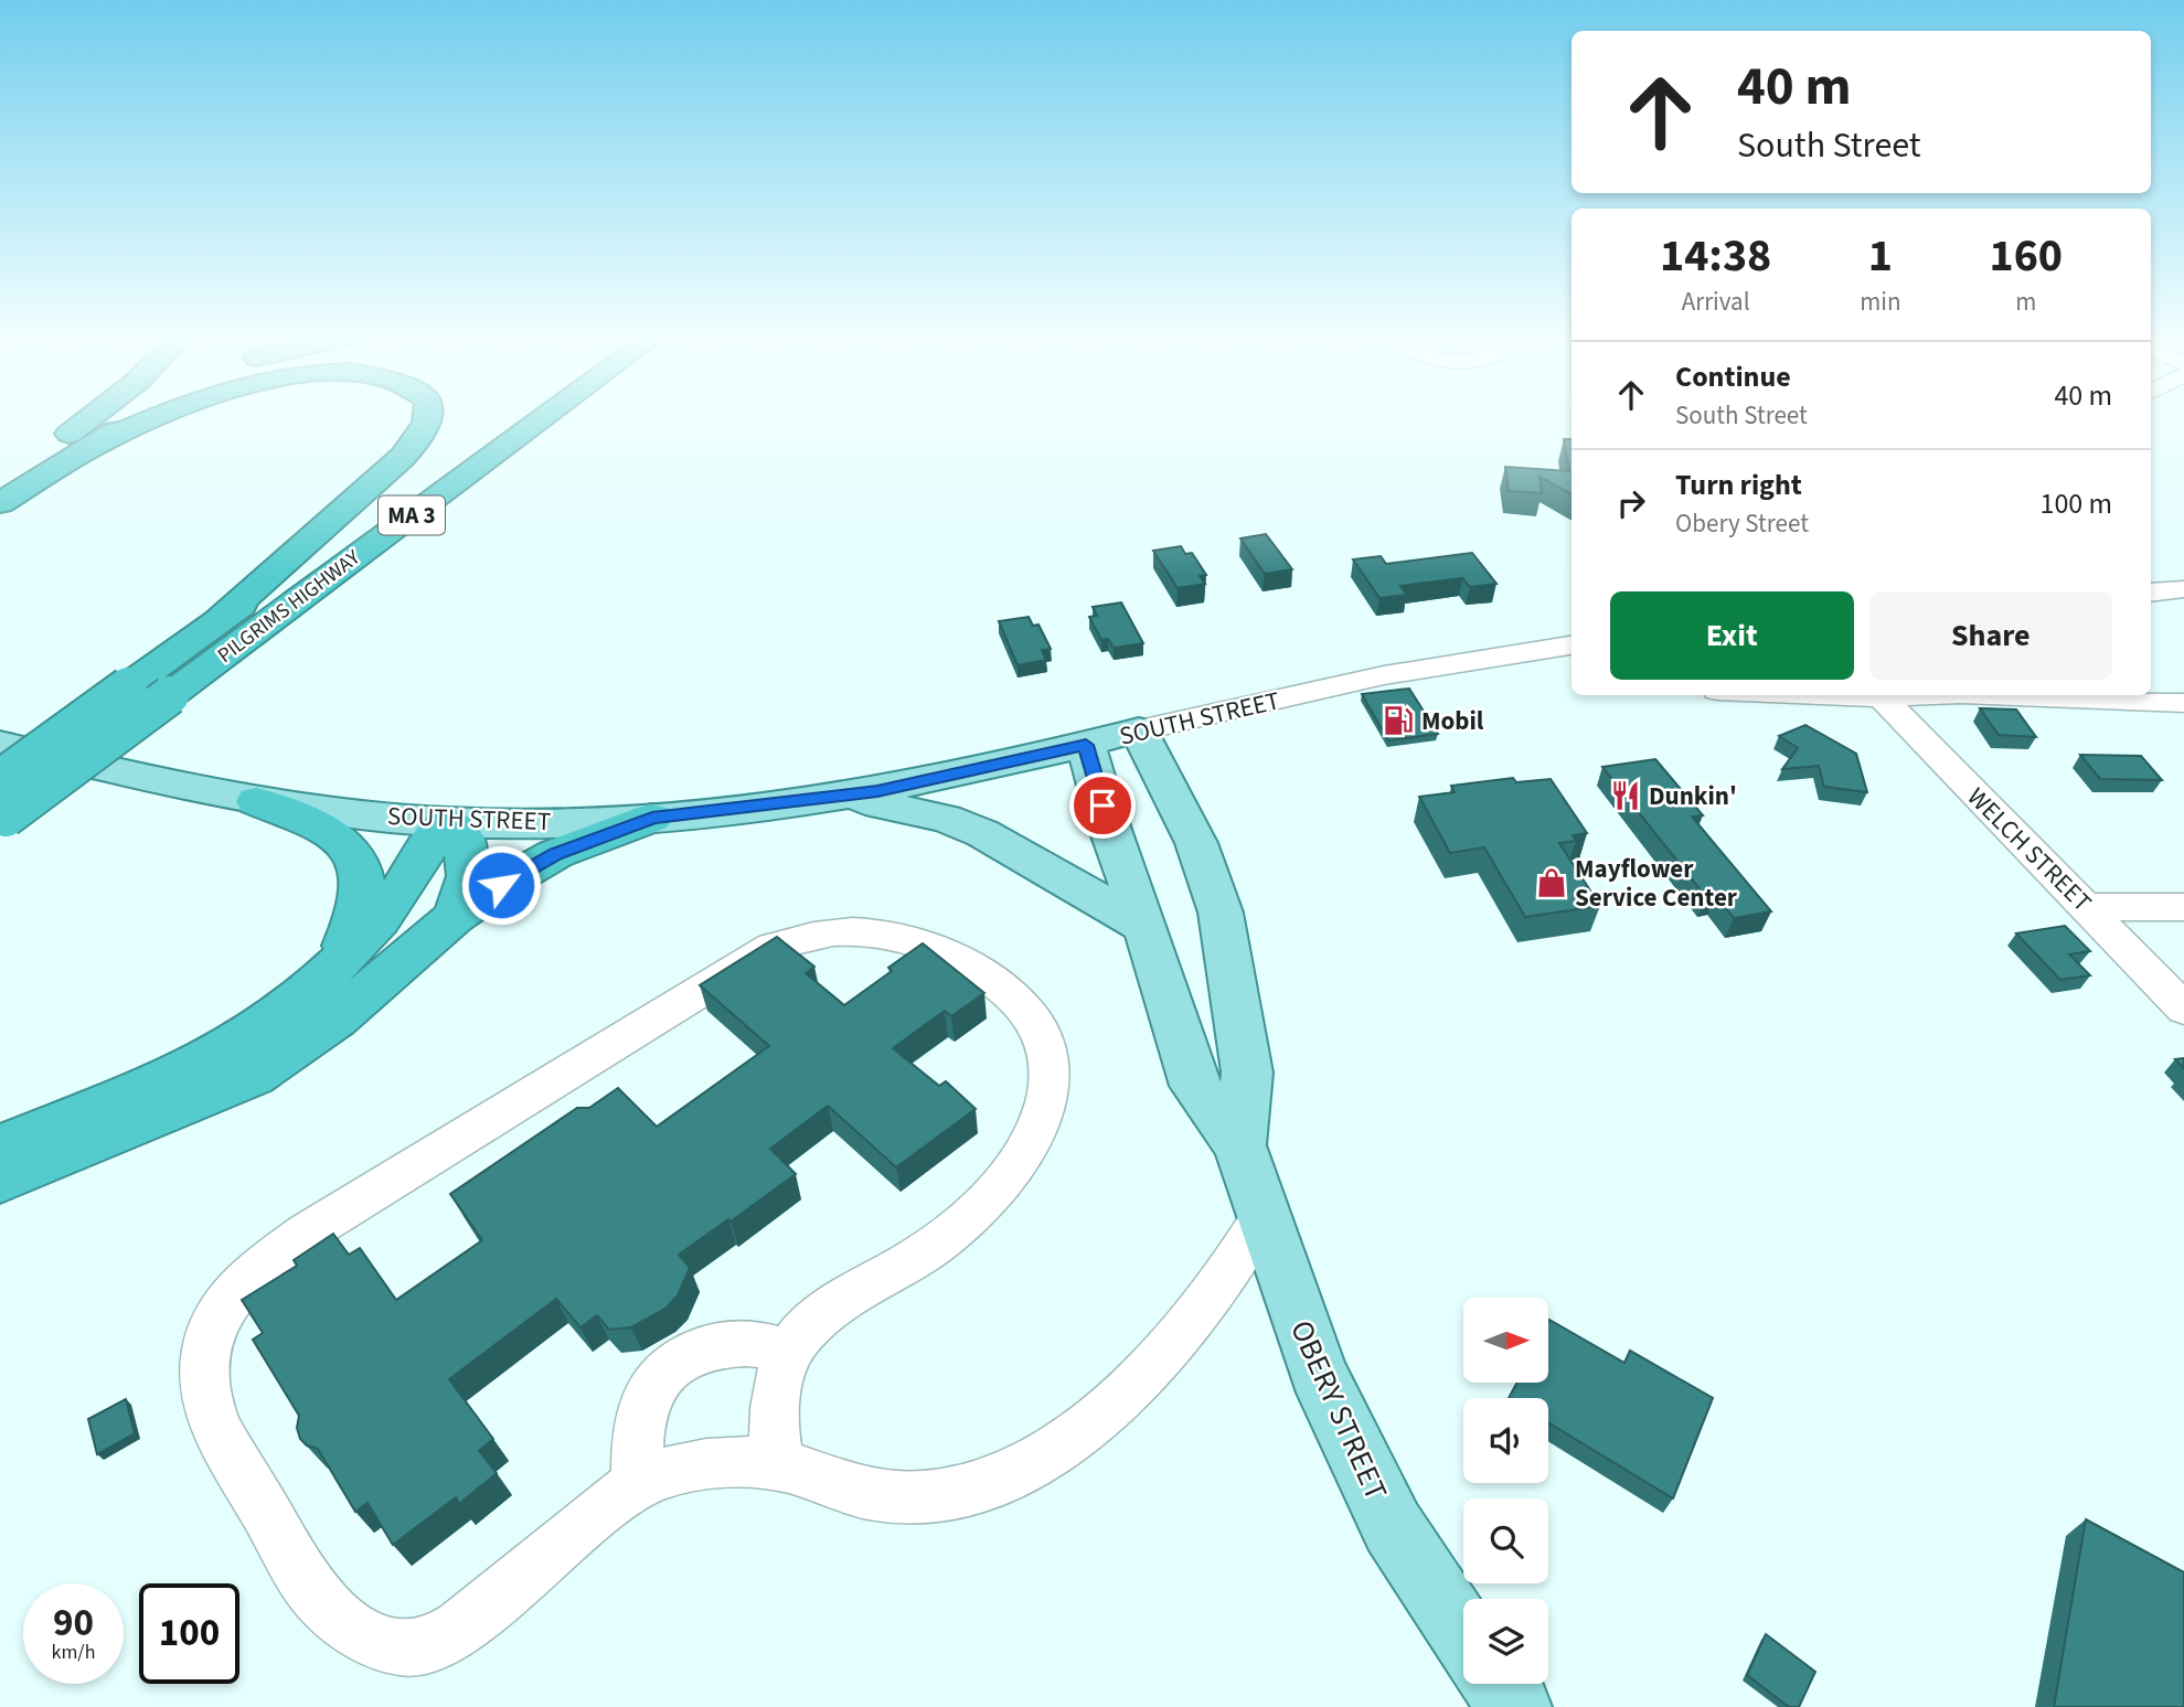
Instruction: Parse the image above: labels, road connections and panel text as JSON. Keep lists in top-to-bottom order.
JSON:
{
  "streets": {
    "highway": ["MA 3", "PILGRIMS HIGHWAY"],
    "main road": ["SOUTH STREET", "OBERY STREET"],
    "street": ["WELCH STREET"]
  },
  "crossings": [
    ["SOUTH STREET", "OBERY STREET"]
  ],
  "places": {
    "fuel station": ["Mobil"],
    "restaurant": ["Dunkin'"],
    "shop": ["Mayflower Service Center"]
  },
  "north": "right",
  "page": {
    "turn": ["40 m", "South Street"],
    "eta": [
      "14:38",
      "Arrival",
      "1",
      "min",
      "160",
      "m"
    ],
    "list": [
      {
        "name": "Continue",
        "note": "South Street",
        "value": "40 m"
      },
      {
        "name": "Turn right",
        "note": "Obery Street",
        "value": "100 m"
      }
    ],
    "buttons": ["Exit", "Share"],
    "speed": "90 km/h",
    "limit": "100"
  }
}
